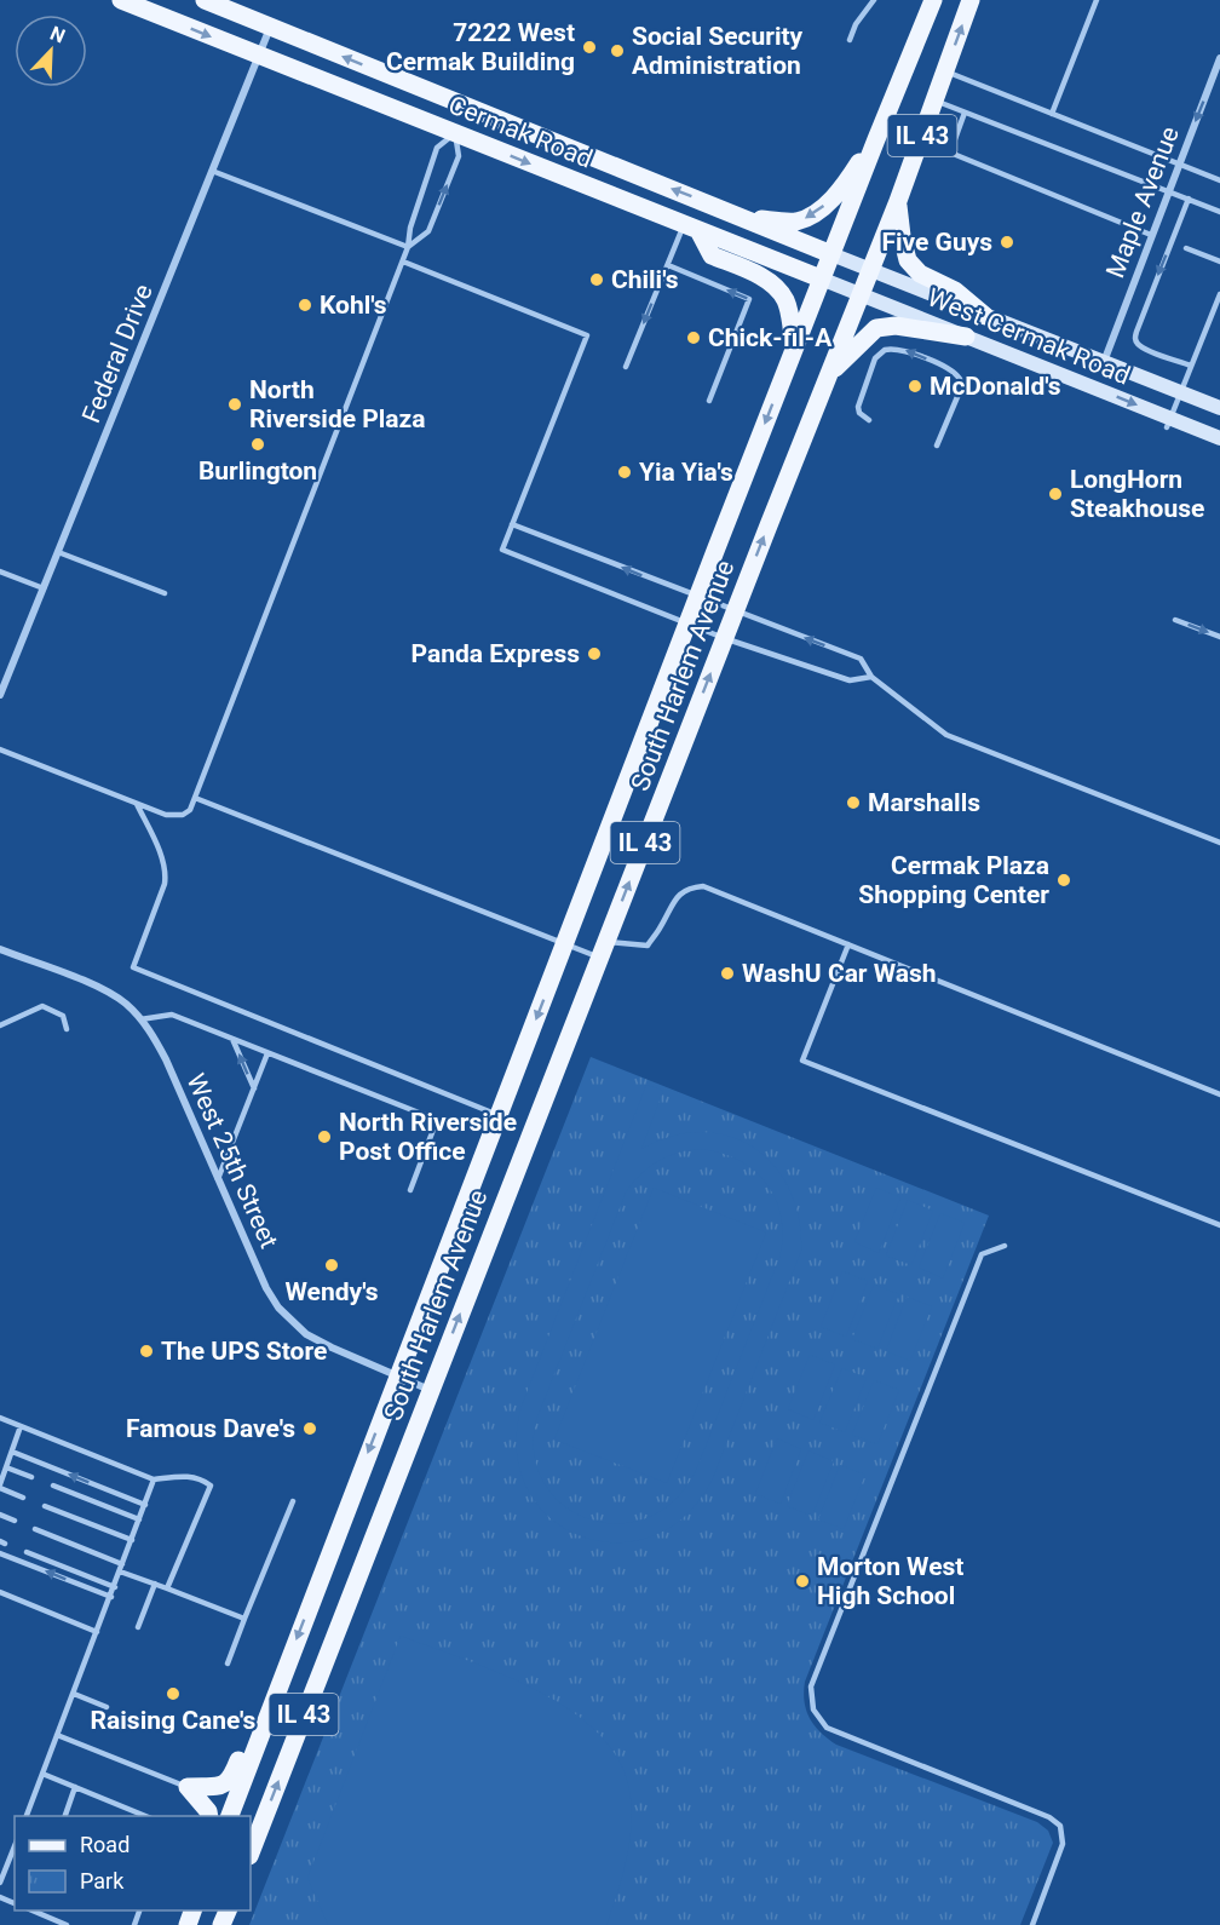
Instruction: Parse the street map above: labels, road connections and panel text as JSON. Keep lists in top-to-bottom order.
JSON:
{
  "streets": {
    "main road": [
      "Cermak Road",
      "IL 43",
      "West Cermak Road",
      "South Harlem Avenue"
    ],
    "street": ["Maple Avenue", "Federal Drive", "West 25th Street"]
  },
  "crossings": [
    ["Cermak Road", "West Cermak Road"],
    ["Cermak Road", "Federal Drive"],
    ["Cermak Road", "South Harlem Avenue"],
    ["Maple Avenue", "West Cermak Road"],
    ["West Cermak Road", "South Harlem Avenue"],
    ["South Harlem Avenue", "West 25th Street"]
  ],
  "places": [
    "7222 West Cermak Building",
    "Social Security Administration",
    "Five Guys",
    "Chili's",
    "Kohl's",
    "Chick-fil-A",
    "McDonald's",
    "North Riverside Plaza",
    "Burlington",
    "Yia Yia's",
    "LongHorn Steakhouse",
    "Panda Express",
    "Marshalls",
    "Cermak Plaza Shopping Center",
    "WashU Car Wash",
    "North Riverside Post Office",
    "Wendy's",
    "The UPS Store",
    "Famous Dave's",
    "Morton West High School",
    "Raising Cane's"
  ],
  "legend": ["Road", "Park"],
  "north": "top right"
}
